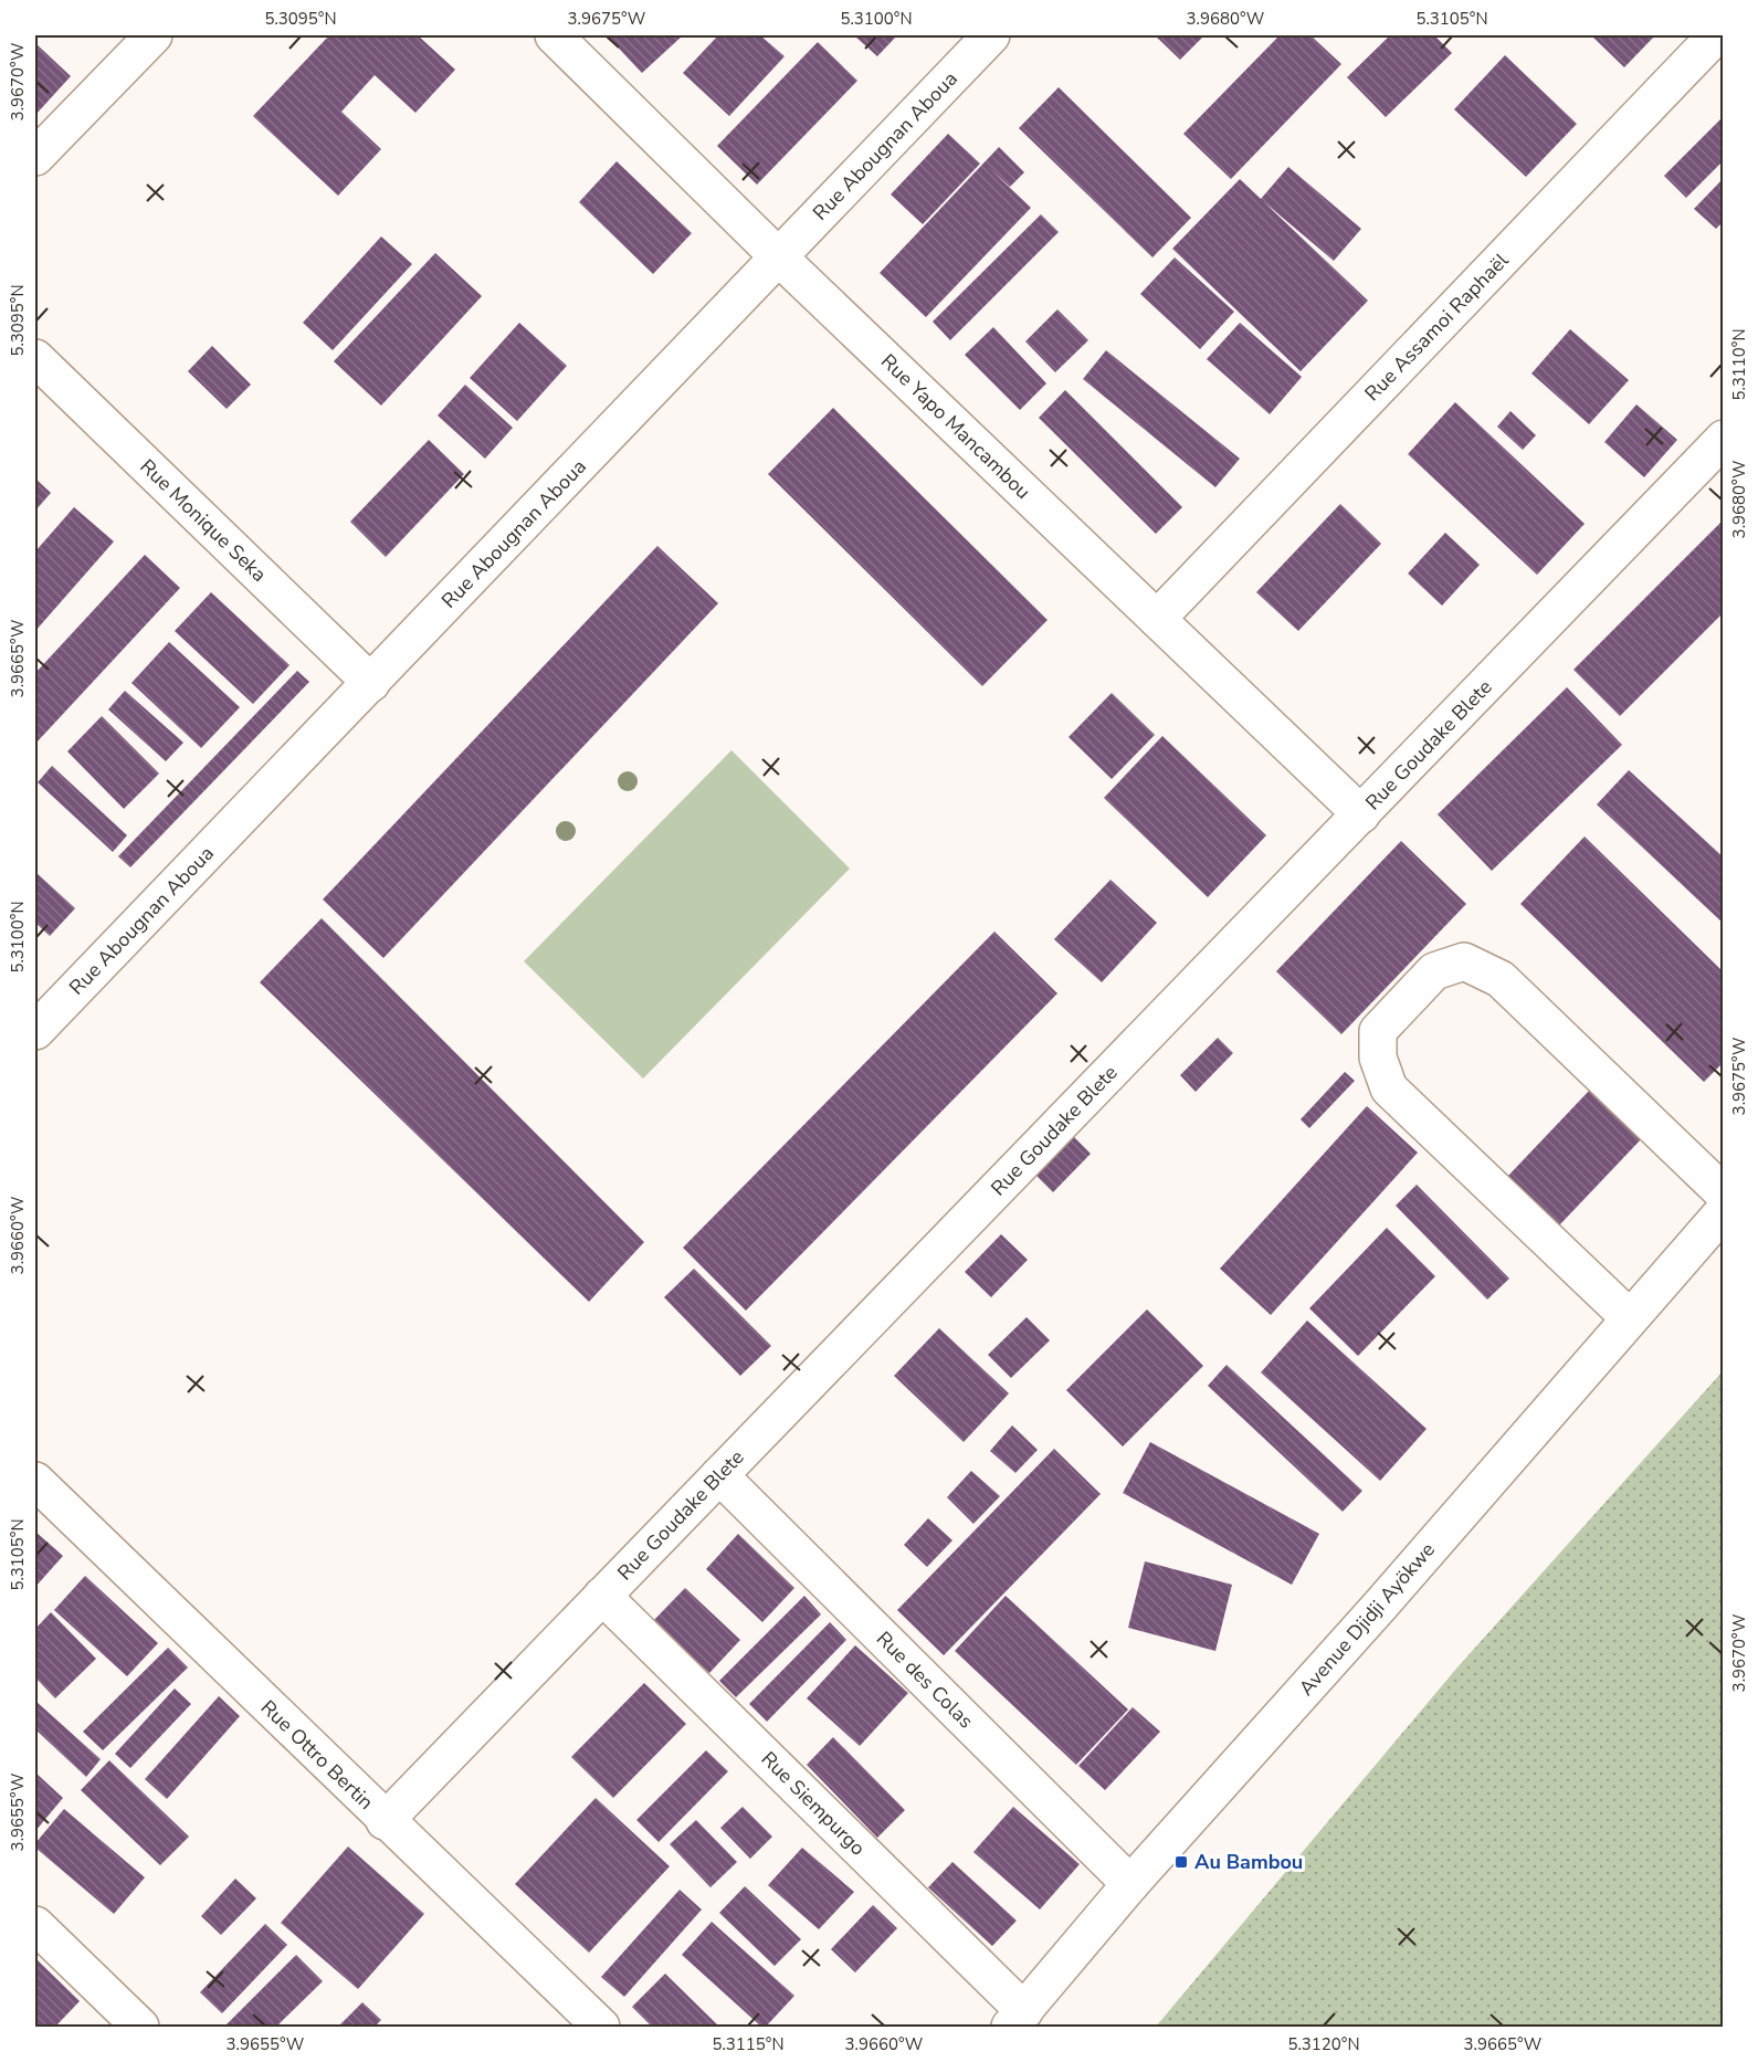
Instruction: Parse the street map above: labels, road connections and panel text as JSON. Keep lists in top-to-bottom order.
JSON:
{
  "streets": {
    "street": [
      "Rue Abougnan Aboua",
      "Rue Assamoi Raphaël",
      "Rue Yapo Mancambou",
      "Rue Monique Seka",
      "Rue Goudake Blete",
      "Avenue Djidji Ayökwe",
      "Rue des Colas",
      "Rue Ottro Bertin",
      "Rue Siempurgo"
    ]
  },
  "crossings": [
    ["Rue Abougnan Aboua", "Rue Yapo Mancambou"],
    ["Rue Abougnan Aboua", "Rue Monique Seka"],
    ["Rue Assamoi Raphaël", "Rue Yapo Mancambou"],
    ["Rue Yapo Mancambou", "Rue Goudake Blete"],
    ["Rue Goudake Blete", "Rue des Colas"],
    ["Rue Goudake Blete", "Rue Ottro Bertin"],
    ["Rue Goudake Blete", "Rue Siempurgo"],
    ["Avenue Djidji Ayökwe", "Rue des Colas"],
    ["Avenue Djidji Ayökwe", "Rue Siempurgo"]
  ],
  "places": {
    "transit": ["Au Bambou"]
  },
  "coordinates": [
    "5.3095°N",
    "3.9675°W",
    "5.3100°N",
    "3.9680°W",
    "5.3105°N",
    "3.9670°W",
    "5.3110°N",
    "3.9665°W",
    "3.9660°W",
    "3.9655°W",
    "5.3115°N",
    "5.3120°N"
  ]
}
